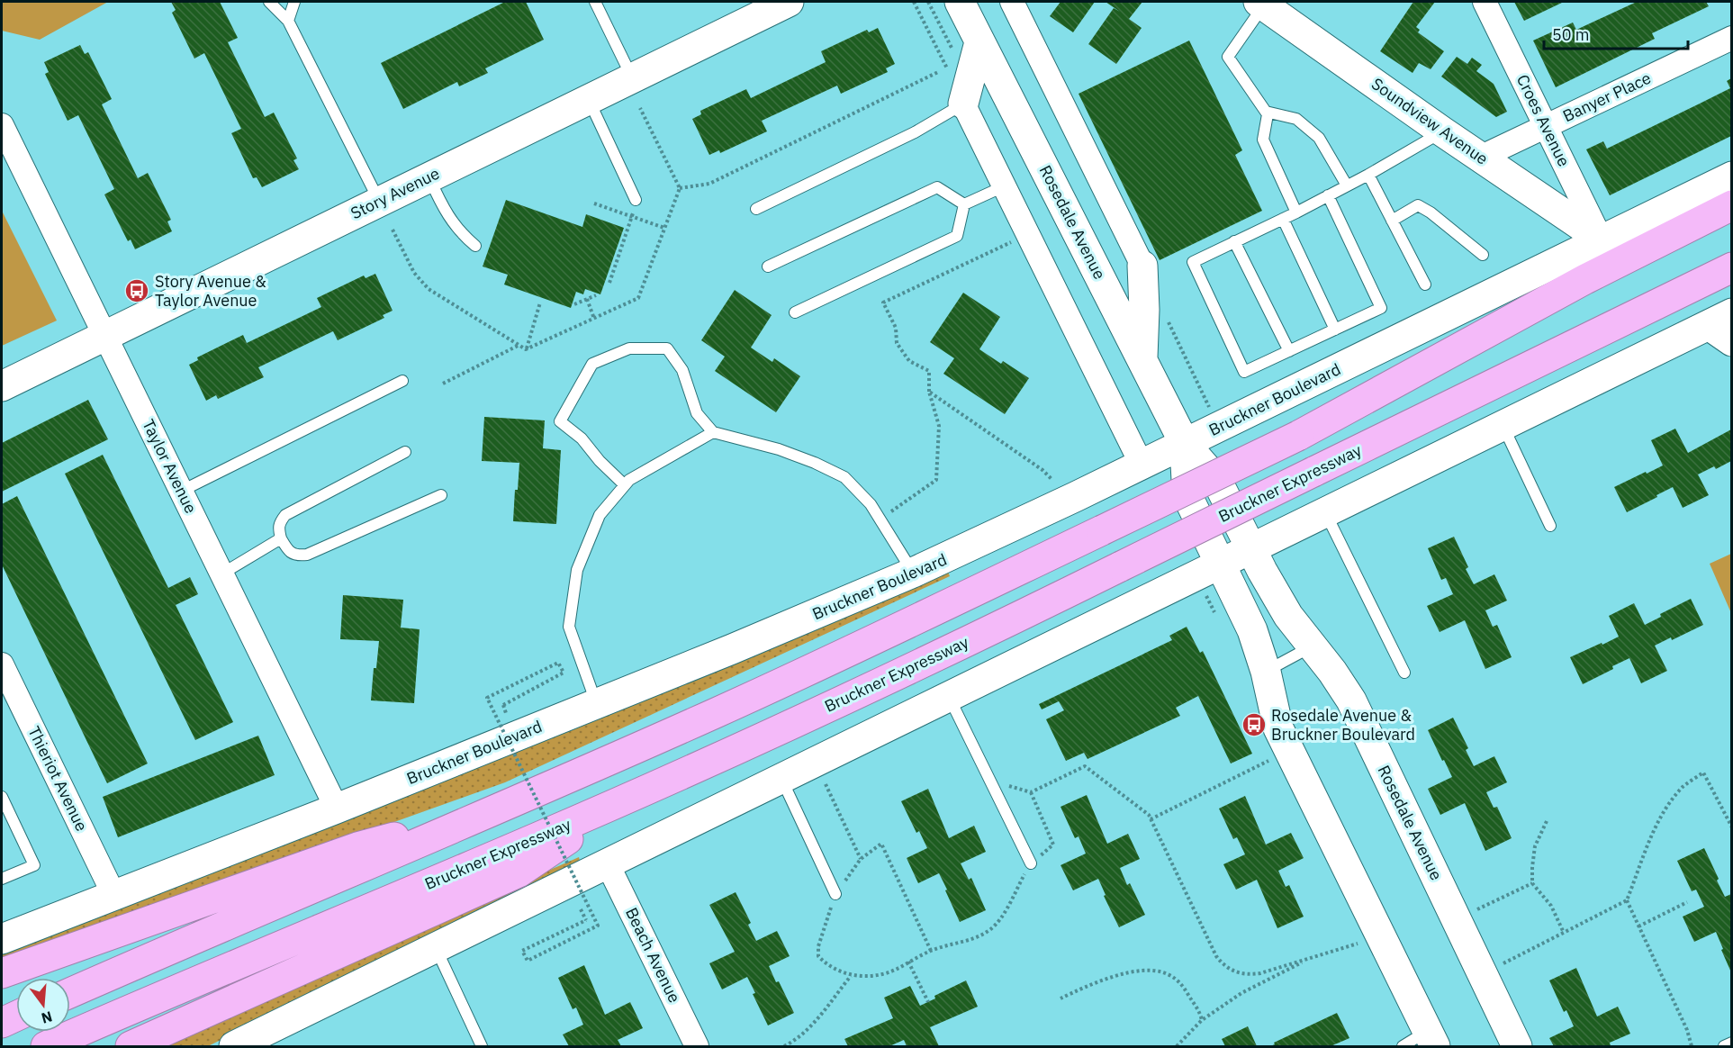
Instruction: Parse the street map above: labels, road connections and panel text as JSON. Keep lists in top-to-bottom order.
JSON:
{
  "streets": {
    "highway": ["Bruckner Expressway"],
    "main road": [
      "Soundview Avenue",
      "Story Avenue",
      "Rosedale Avenue",
      "Bruckner Boulevard"
    ],
    "street": [
      "Banyer Place",
      "Croes Avenue",
      "Taylor Avenue",
      "Thieriot Avenue",
      "Beach Avenue"
    ]
  },
  "crossings": [
    ["Banyer Place", "Croes Avenue"],
    ["Banyer Place", "Soundview Avenue"],
    ["Croes Avenue", "Soundview Avenue"],
    ["Croes Avenue", "Bruckner Boulevard"],
    ["Soundview Avenue", "Bruckner Boulevard"],
    ["Story Avenue", "Taylor Avenue"],
    ["Rosedale Avenue", "Bruckner Boulevard"],
    ["Bruckner Boulevard", "Taylor Avenue"],
    ["Bruckner Boulevard", "Thieriot Avenue"]
  ],
  "places": {
    "bus stop": ["Story Avenue & Taylor Avenue", "Rosedale Avenue & Bruckner Boulevard"]
  },
  "scale_bar": "50 m",
  "north": "bottom"
}
